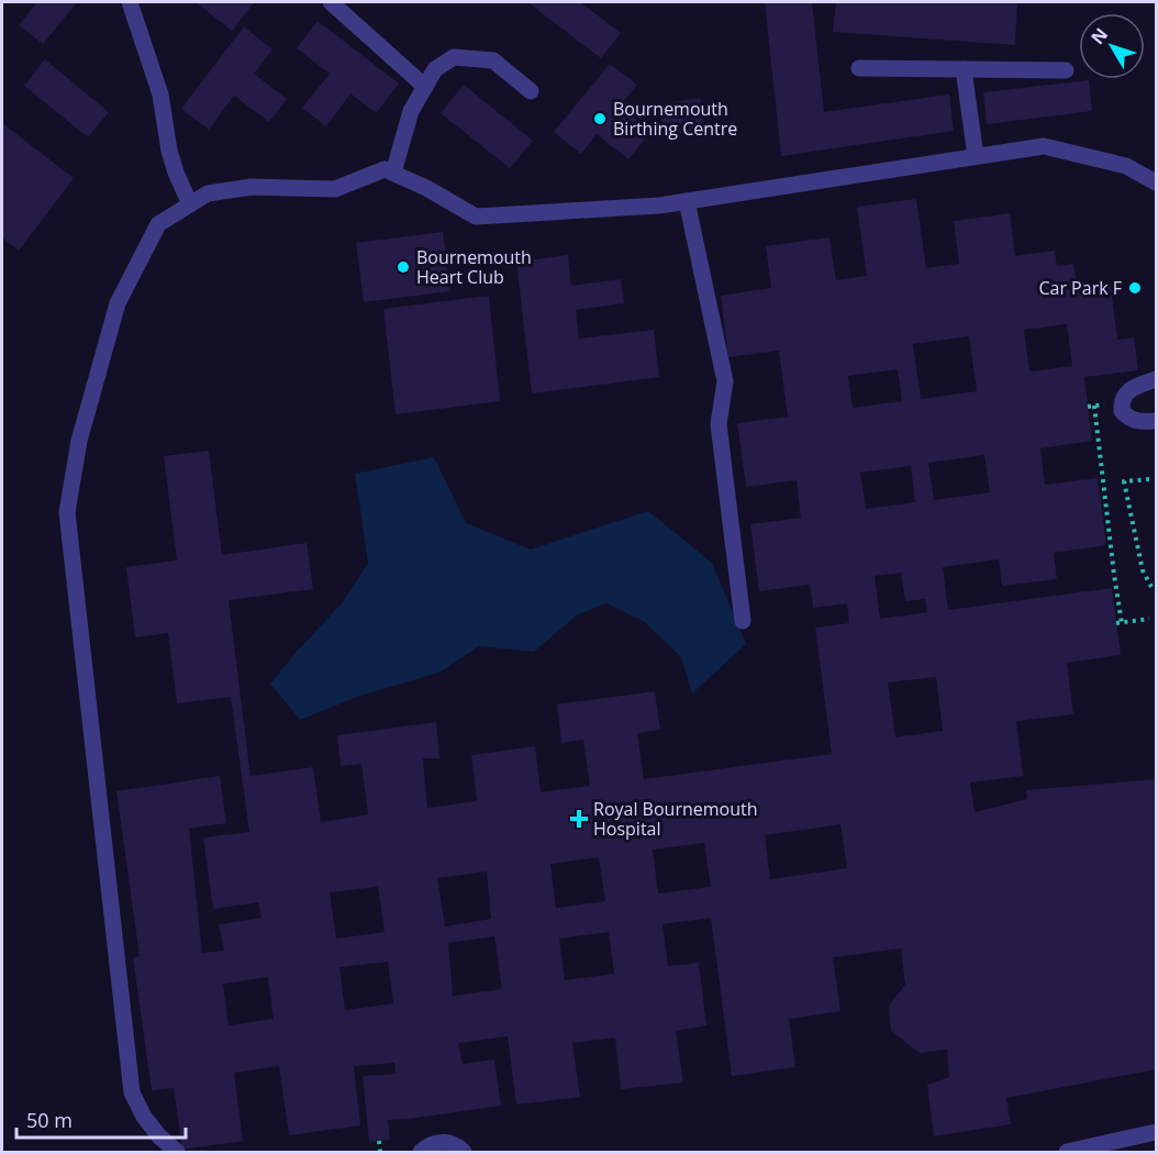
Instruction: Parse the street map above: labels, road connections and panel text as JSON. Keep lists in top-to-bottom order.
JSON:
{
  "places": {
    "other": ["Bournemouth Birthing Centre", "Bournemouth Heart Club", "Car Park F"],
    "health": ["Royal Bournemouth Hospital"]
  },
  "scale_bar": "50 m",
  "north": "top left"
}
